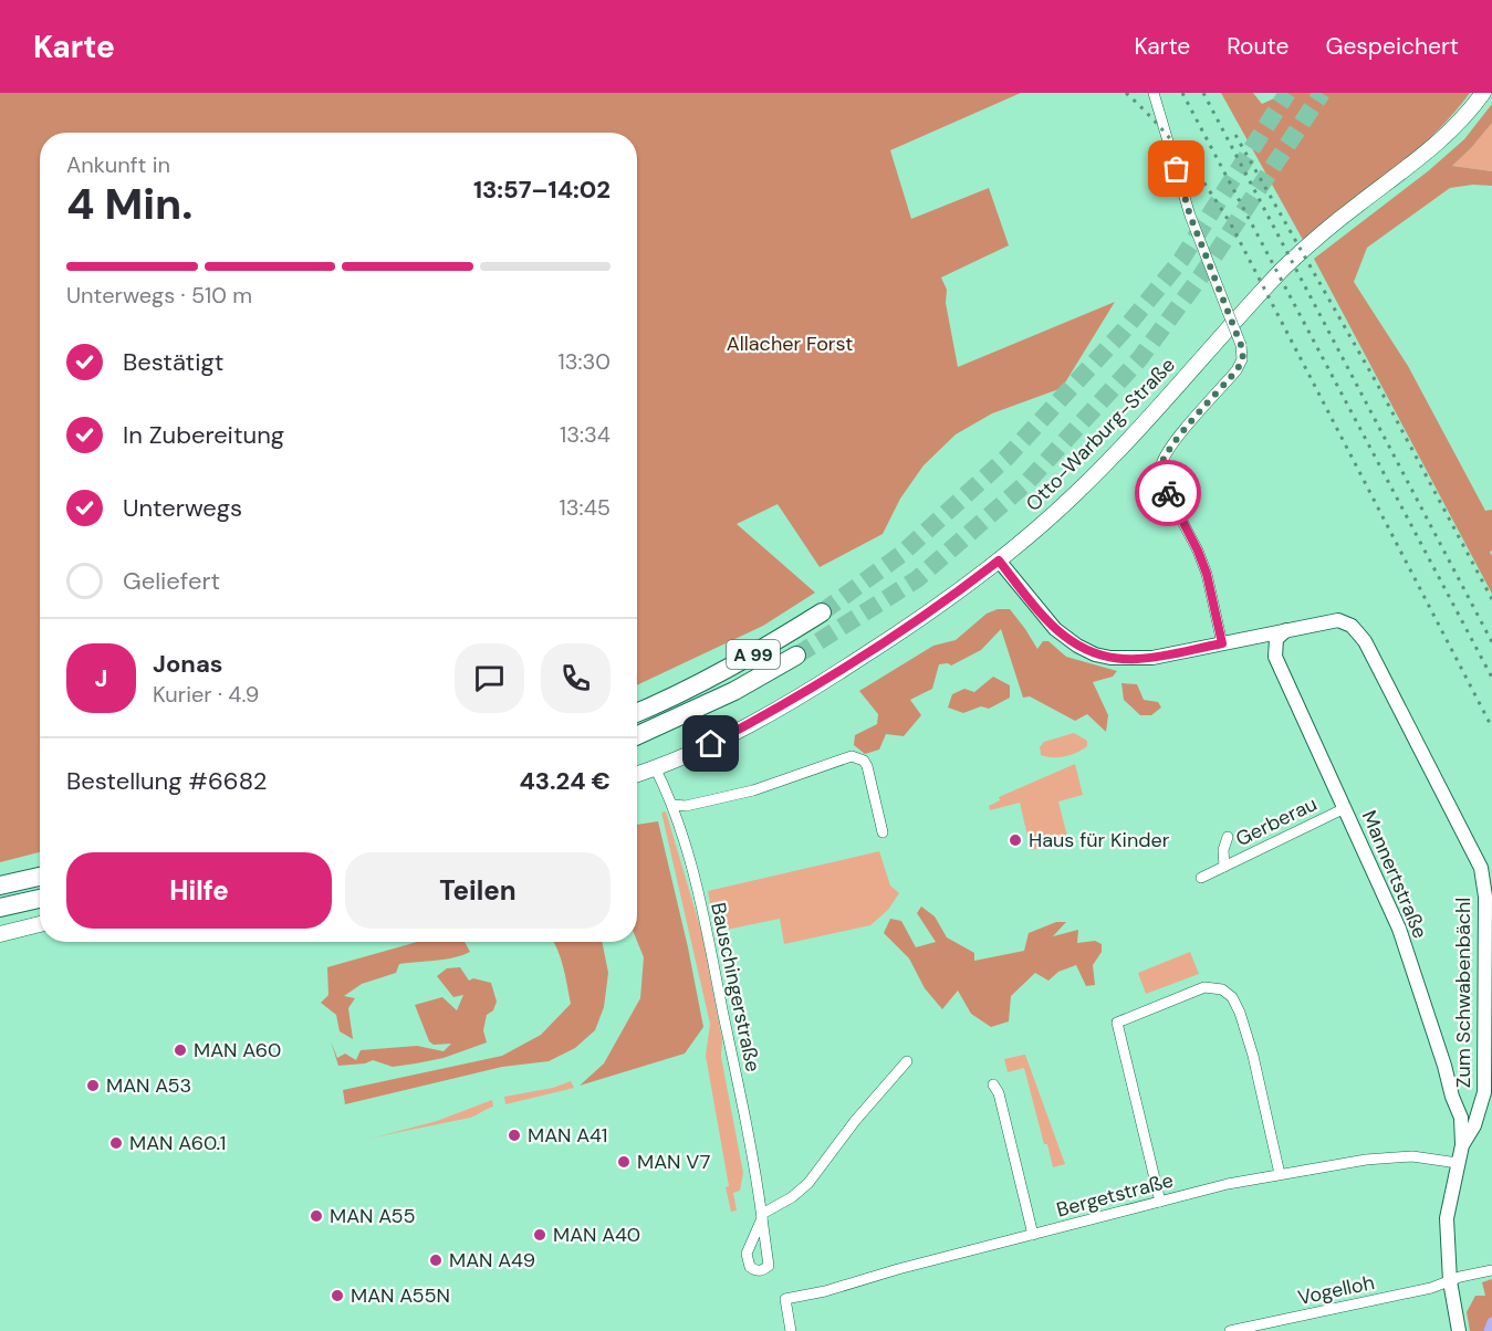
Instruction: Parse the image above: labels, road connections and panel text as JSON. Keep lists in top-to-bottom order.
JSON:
{
  "streets": {
    "highway": ["A 99"],
    "main road": ["Otto-Warburg-Straße"],
    "street": [
      "Gerberau",
      "Mannertstraße",
      "Bauschingerstraße",
      "Zum Schwabenbächl",
      "Bergetstraße",
      "Vogelloh"
    ]
  },
  "crossings": [
    ["Otto-Warburg-Straße", "Bauschingerstraße"],
    ["Otto-Warburg-Straße", "Zum Schwabenbächl"],
    ["Gerberau", "Mannertstraße"],
    ["Mannertstraße", "Zum Schwabenbächl"],
    ["Zum Schwabenbächl", "Bergetstraße"],
    ["Zum Schwabenbächl", "Vogelloh"]
  ],
  "parks": ["Allacher Forst"],
  "places": [
    "Haus für Kinder",
    "MAN A60",
    "MAN A53",
    "MAN A41",
    "MAN A60.1",
    "MAN V7",
    "MAN A55",
    "MAN A40",
    "MAN A49",
    "MAN A55N"
  ],
  "page": {
    "header": "Karte",
    "nav": ["Karte", "Route", "Gespeichert"],
    "heading": ["4 Min.", "Ankunft in", "13:57–14:02"],
    "panel": [
      "Jonas",
      "Kurier · 4.9",
      "Bestellung #6682",
      "43.24 €"
    ],
    "bar": "Unterwegs · 510 m",
    "list": [
      ["Bestätigt", "13:30"],
      ["In Zubereitung", "13:34"],
      ["Unterwegs", "13:45"],
      "Geliefert"
    ],
    "round": "J",
    "buttons": ["Hilfe", "Teilen"]
  }
}
